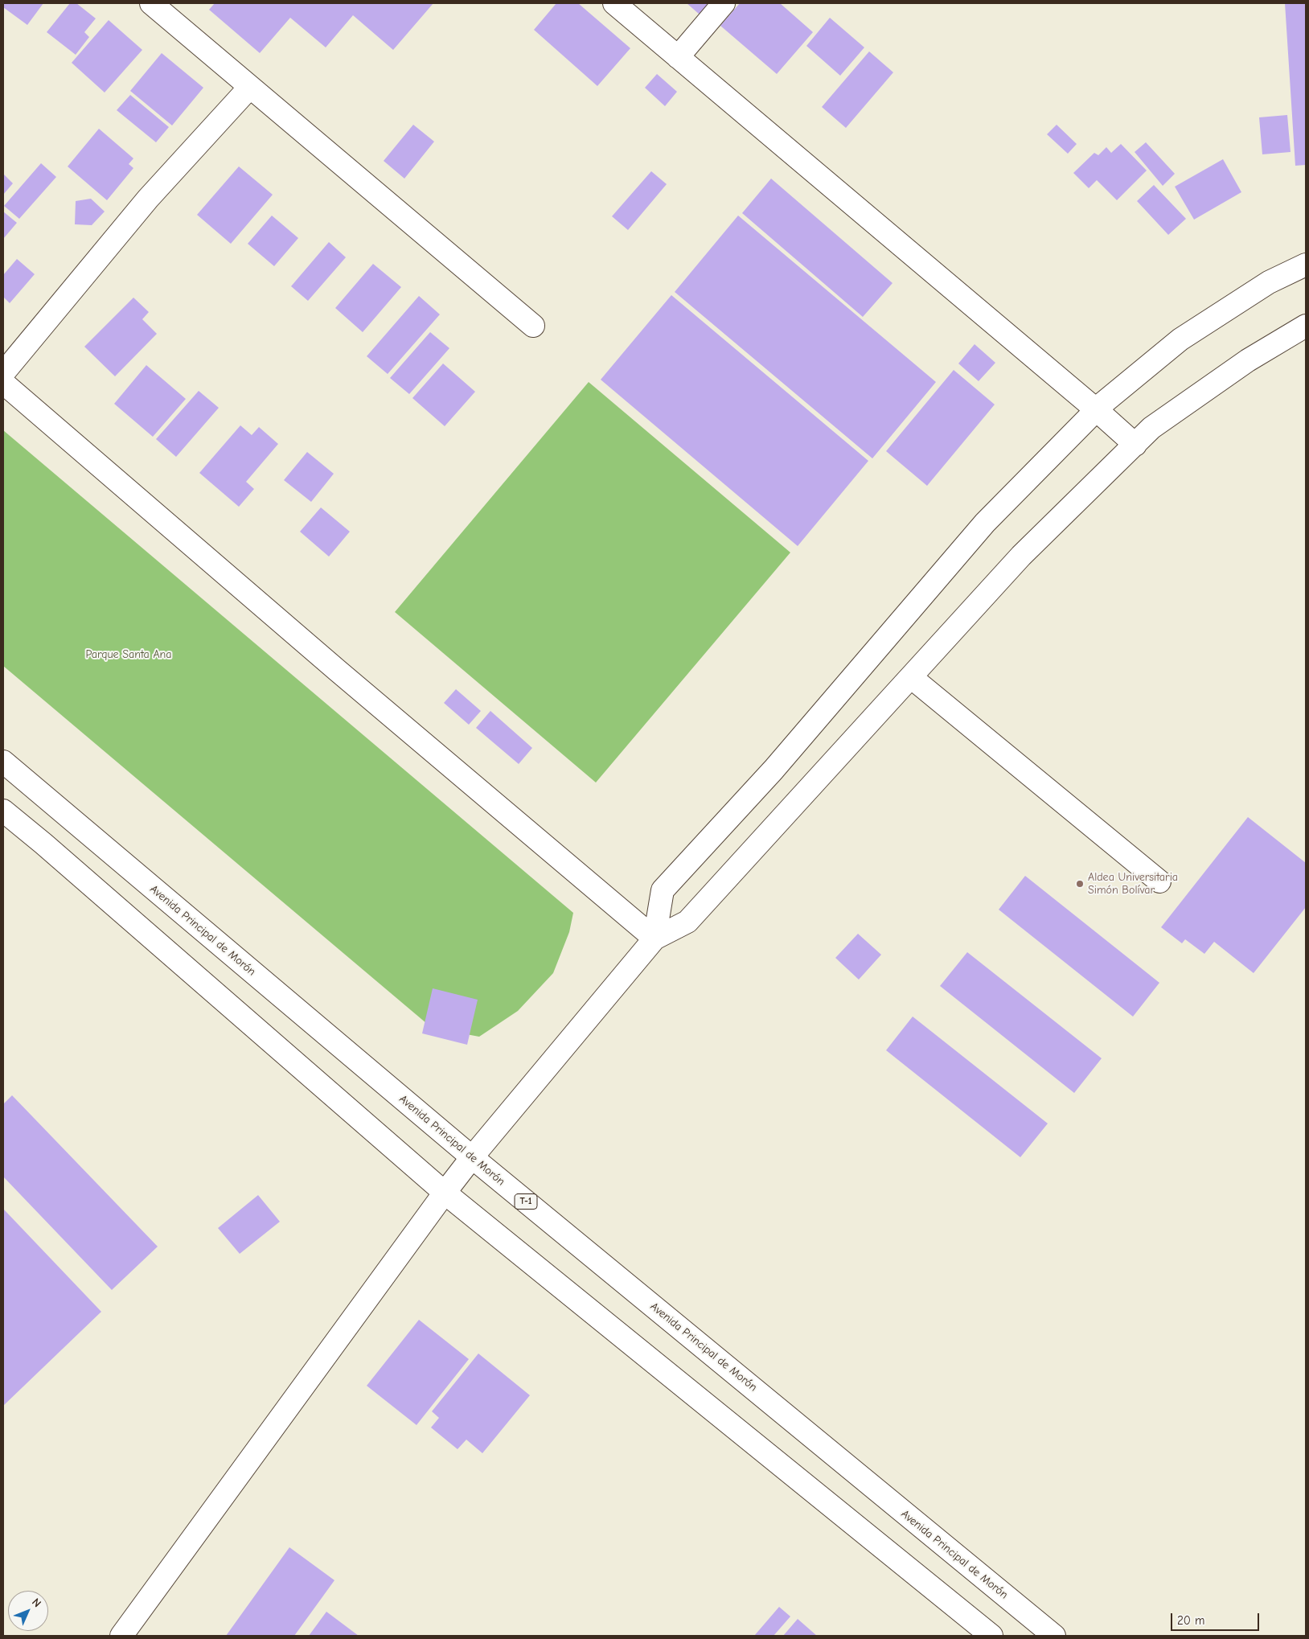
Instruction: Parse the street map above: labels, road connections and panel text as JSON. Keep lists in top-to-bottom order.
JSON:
{
  "streets": {
    "street": ["Avenida Principal de Morón", "T-1"]
  },
  "parks": ["Parque Santa Ana"],
  "places": ["Aldea Universitaria Simón Bolívar"],
  "scale_bar": "20 m",
  "north": "top right"
}
